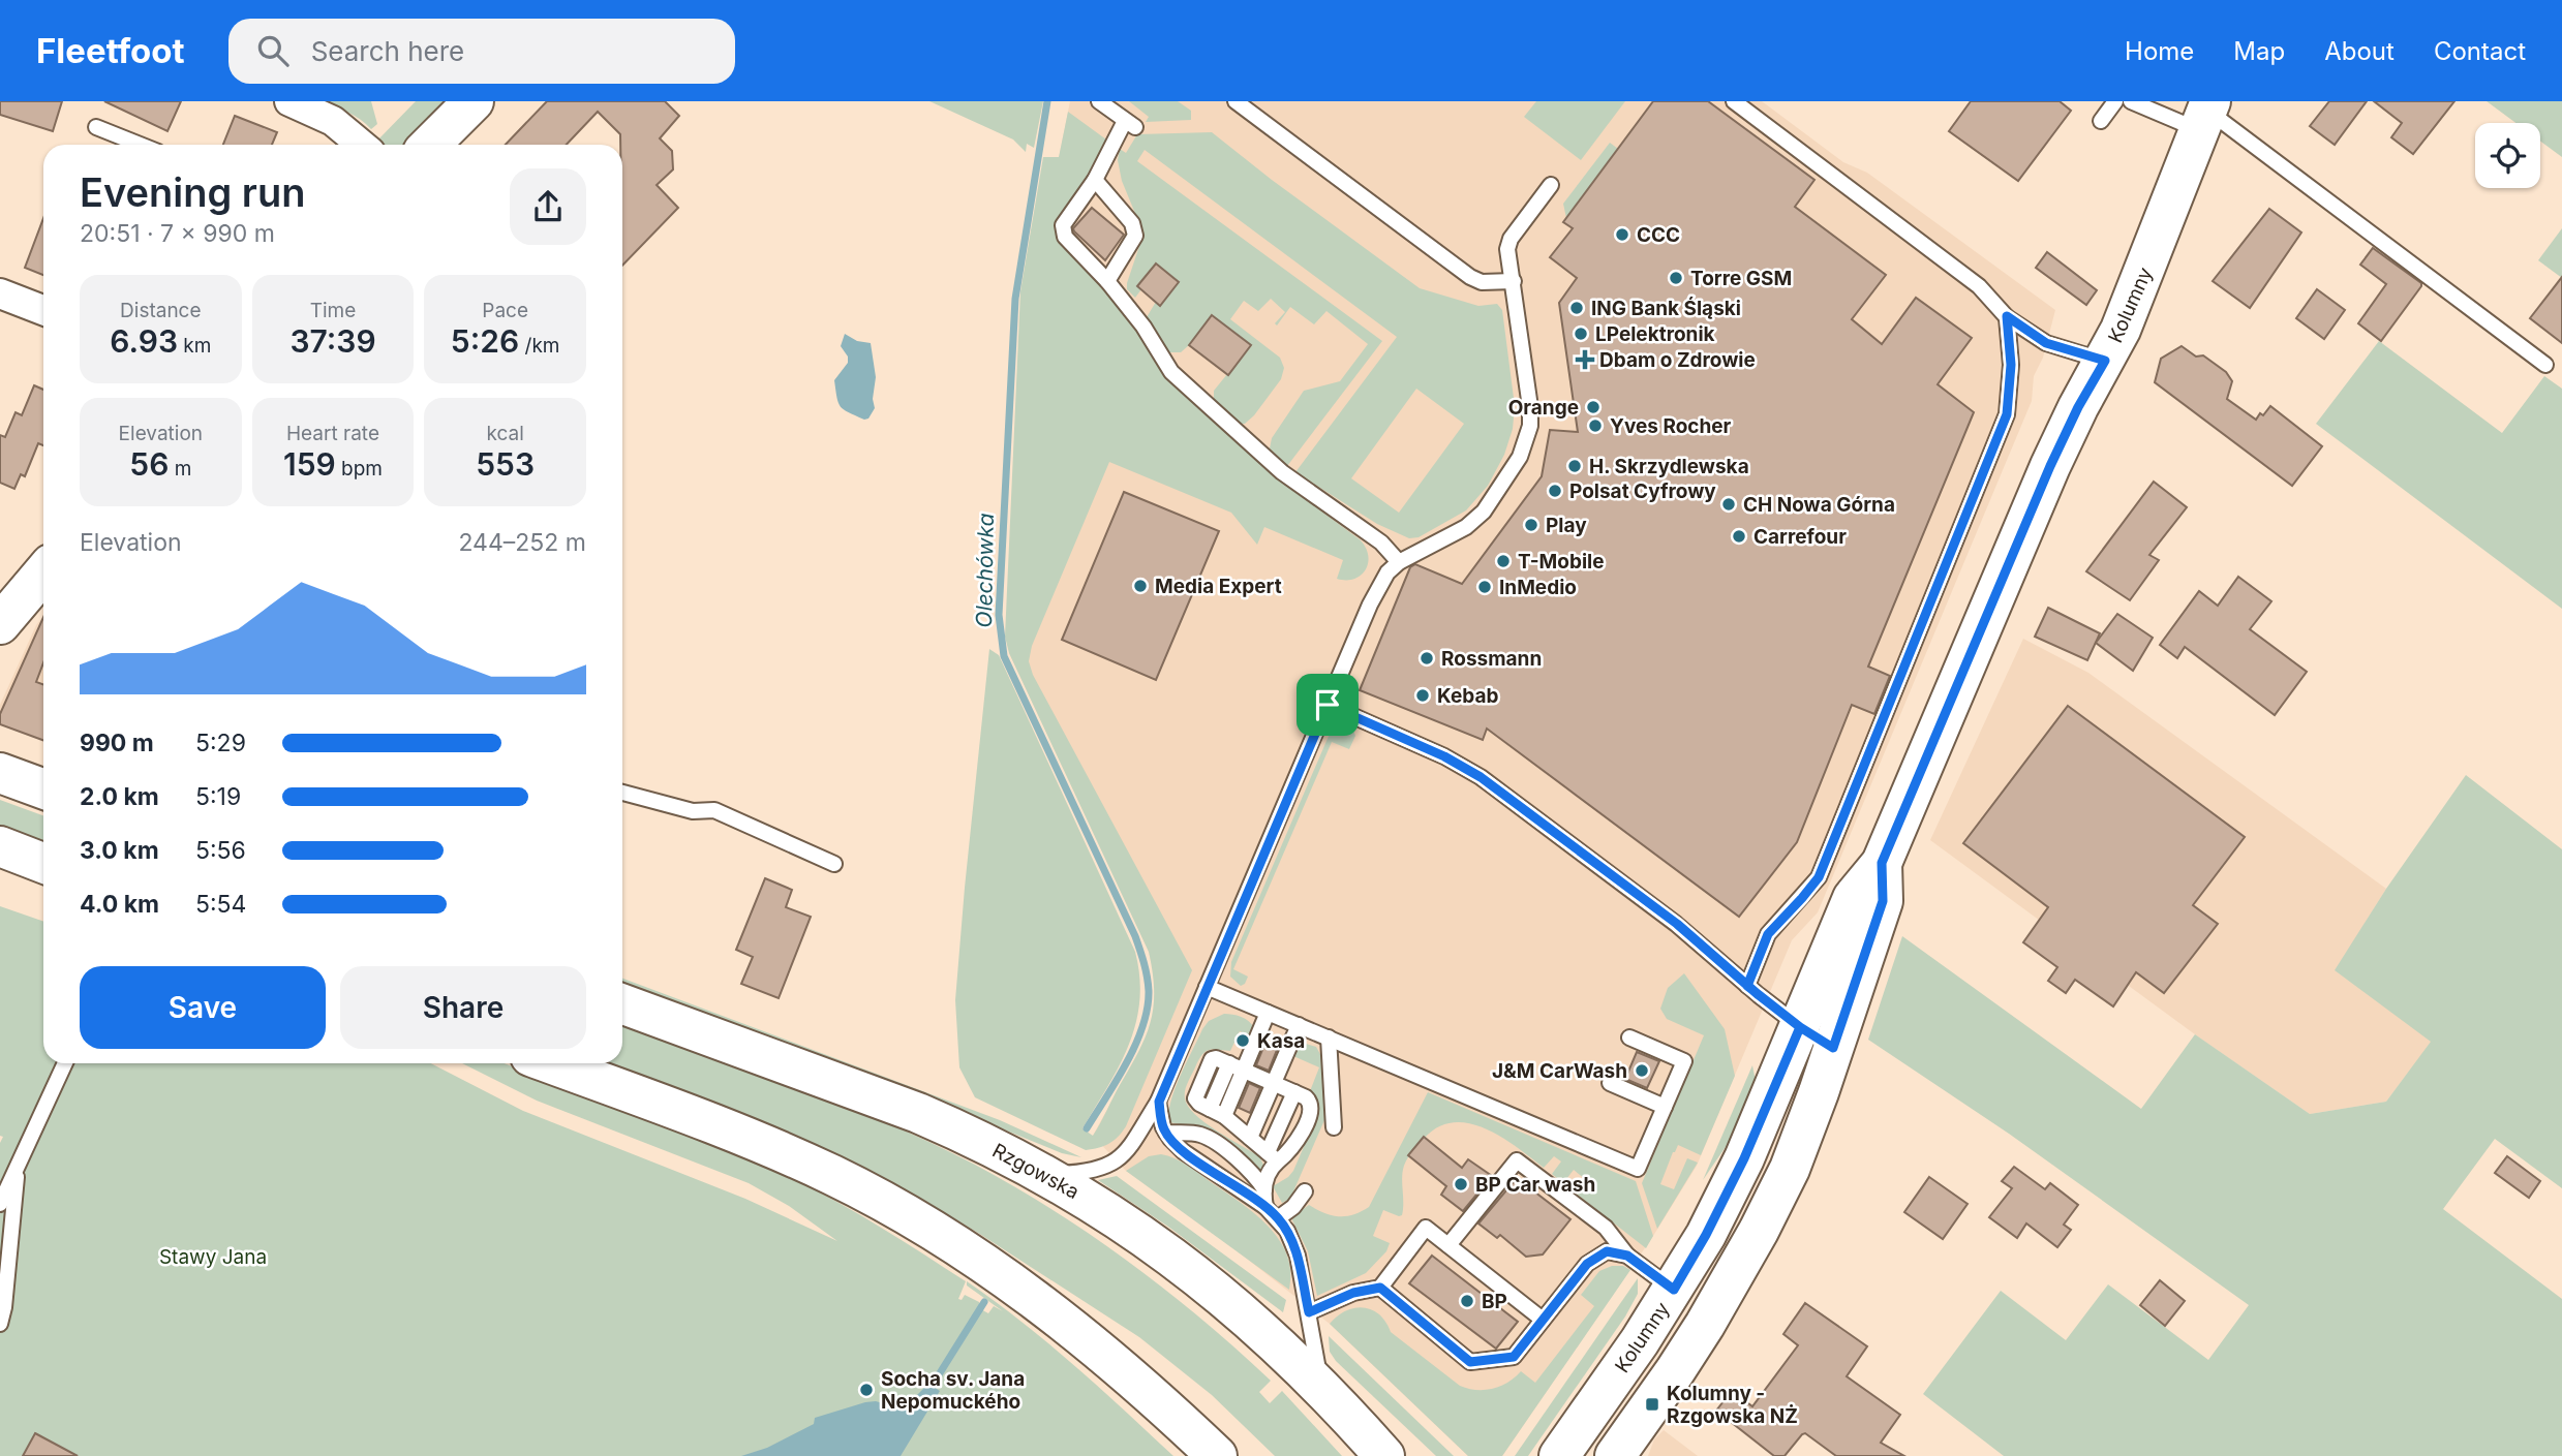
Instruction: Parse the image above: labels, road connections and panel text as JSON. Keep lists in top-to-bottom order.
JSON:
{
  "streets": {
    "street": ["Kolumny", "Rzgowska"]
  },
  "water": ["Olechówka"],
  "parks": ["Stawy Jana"],
  "places": {
    "other": [
      "CCC",
      "Torre GSM",
      "ING Bank Śląski",
      "LPelektronik",
      "Orange",
      "Yves Rocher",
      "H. Skrzydlewska",
      "Polsat Cyfrowy",
      "CH Nowa Górna",
      "Play",
      "Carrefour",
      "T-Mobile",
      "Media Expert",
      "InMedio",
      "Rossmann",
      "Kebab",
      "Kasa",
      "J&M CarWash",
      "BP Car wash",
      "BP",
      "Socha sv. Jana Nepomuckého"
    ],
    "health": ["Dbam o Zdrowie"],
    "transit": ["Kolumny - Rzgowska NŻ"]
  },
  "page": {
    "header": "Fleetfoot",
    "search": "Search here",
    "nav": [
      "Home",
      "Map",
      "About",
      "Contact"
    ],
    "heading": ["Evening run", "20:51 · 7 × 990 m"],
    "stats": [
      ["Distance", "6.93 km"],
      ["Time", "37:39"],
      ["Pace", "5:26 /km"],
      ["Elevation", "56 m"],
      ["Heart rate", "159 bpm"],
      ["kcal", "553"]
    ],
    "chart": ["Elevation", "244–252 m"],
    "list": [
      {
        "name": "990 m",
        "note": "5:29"
      },
      {
        "name": "2.0 km",
        "note": "5:19"
      },
      {
        "name": "3.0 km",
        "note": "5:56"
      },
      {
        "name": "4.0 km",
        "note": "5:54"
      }
    ],
    "buttons": ["Save", "Share"]
  }
}
